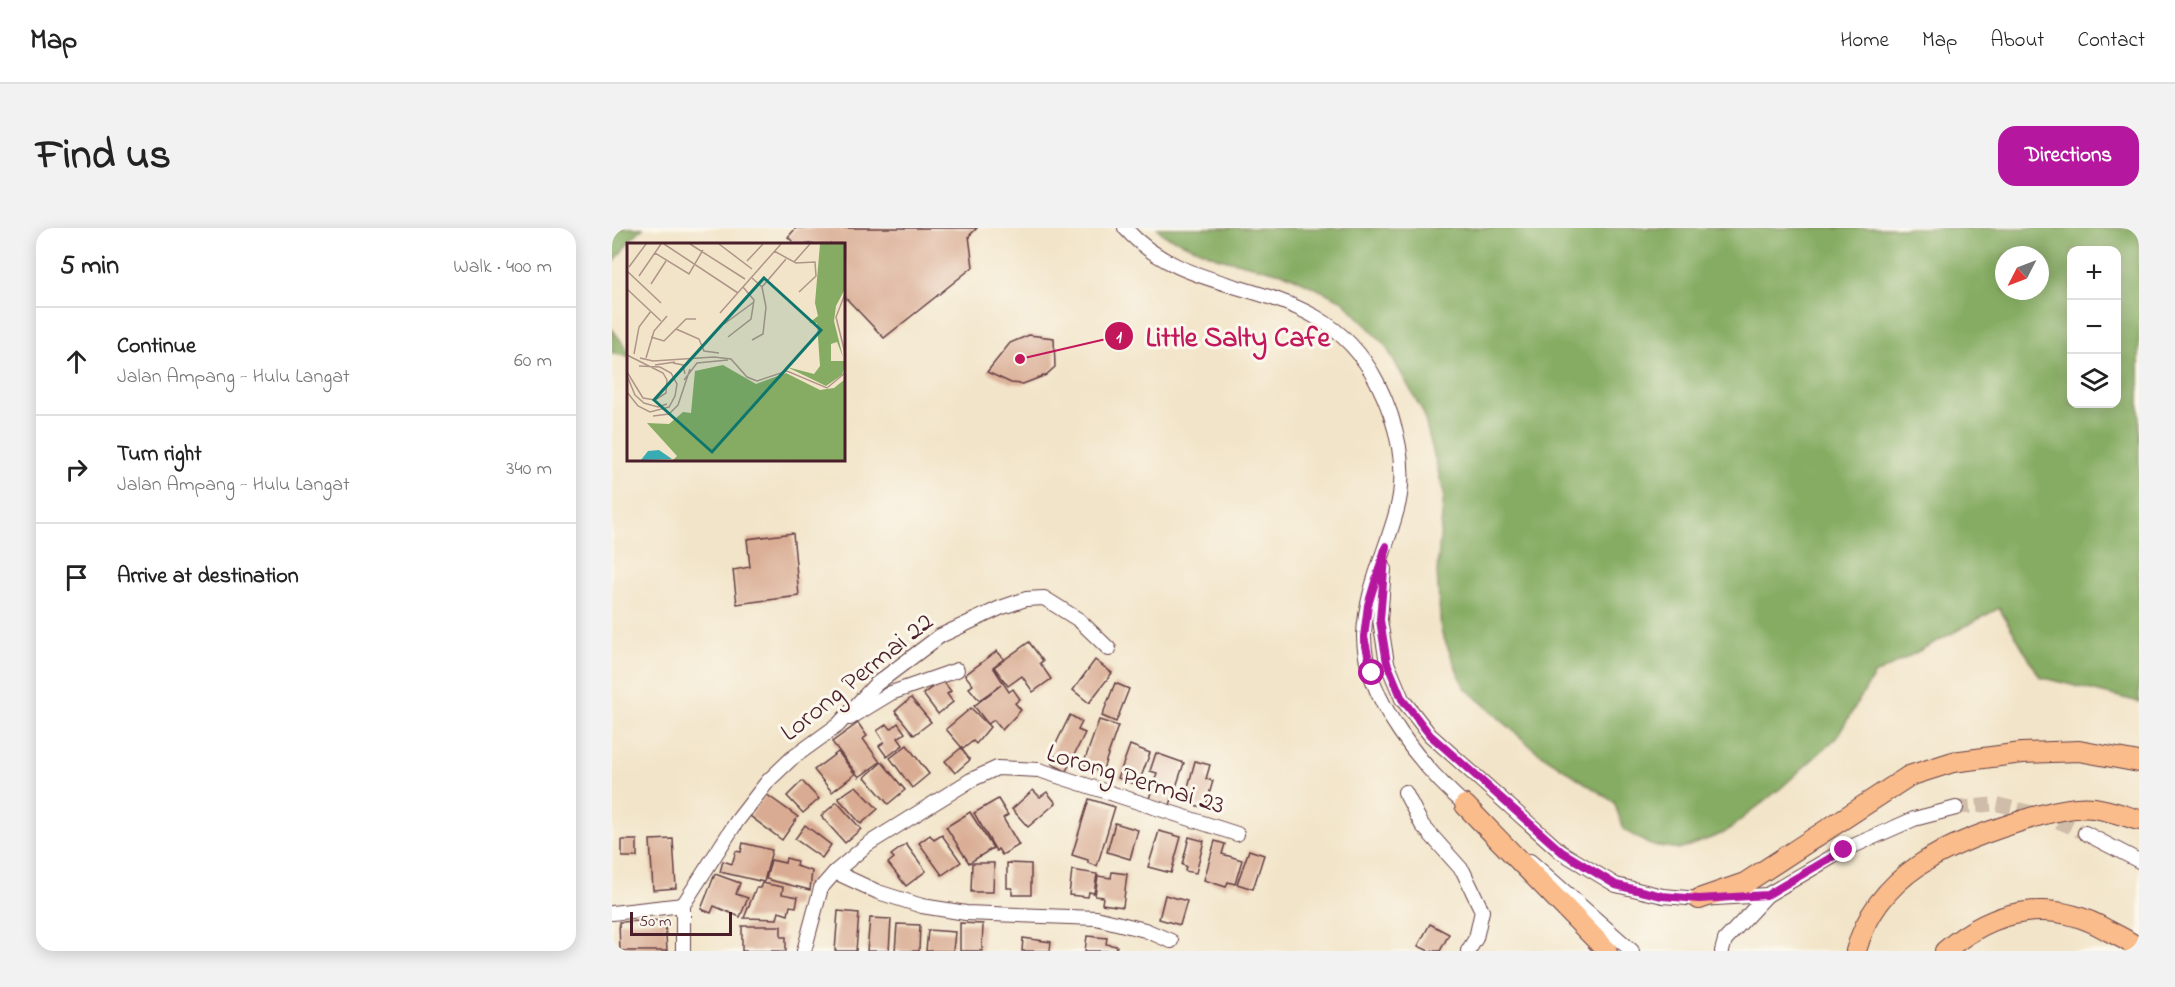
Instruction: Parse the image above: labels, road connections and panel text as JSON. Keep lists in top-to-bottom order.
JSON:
{
  "streets": {
    "street": ["Lorong Permai 22", "Lorong Permai 23"]
  },
  "places": ["Little Salty Cafe"],
  "scale_bar": "50 m",
  "north": "bottom left",
  "page": {
    "header": "Map",
    "nav": [
      "Home",
      "Map",
      "About",
      "Contact"
    ],
    "title": "Find us",
    "buttons": "Directions",
    "heading": ["5 min", "Walk · 400 m"],
    "map_buttons": ["+", "−"],
    "list": [
      ["Continue", "Jalan Ampang - Hulu Langat", "60 m"],
      ["Turn right", "Jalan Ampang - Hulu Langat", "340 m"],
      "Arrive at destination"
    ],
    "scale": "50 m"
  }
}
